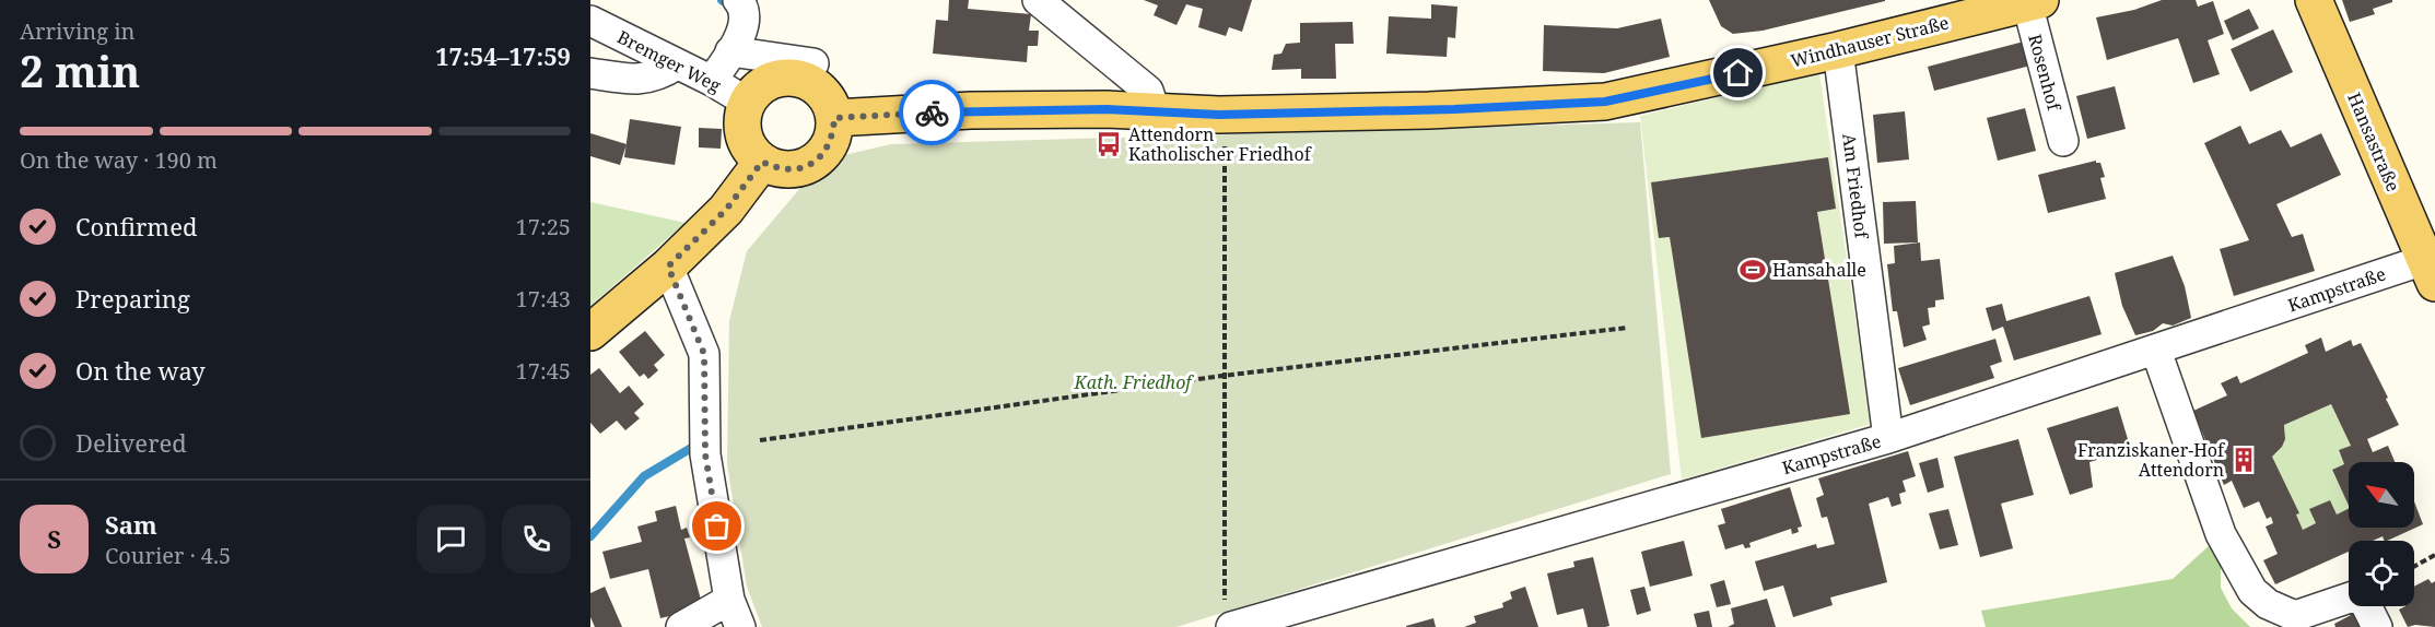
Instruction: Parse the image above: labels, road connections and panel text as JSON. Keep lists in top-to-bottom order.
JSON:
{
  "streets": {
    "main road": ["Windhauser Straße", "Hansastraße"],
    "street": [
      "Bremger Weg",
      "Rosenhof",
      "Am Friedhof",
      "Kampstraße"
    ]
  },
  "crossings": [
    ["Windhauser Straße", "Bremger Weg"],
    ["Windhauser Straße", "Rosenhof"],
    ["Windhauser Straße", "Am Friedhof"],
    ["Hansastraße", "Kampstraße"],
    ["Am Friedhof", "Kampstraße"]
  ],
  "parks": ["Kath. Friedhof"],
  "places": {
    "bus stop": ["Attendorn Katholischer Friedhof"],
    "sports": ["Hansahalle"],
    "building": ["Franziskaner-Hof Attendorn"]
  },
  "north": "top left",
  "page": {
    "heading": ["2 min", "Arriving in", "17:54–17:59"],
    "panel": ["Sam", "Courier · 4.5"],
    "bar": "On the way · 190 m",
    "list": [
      ["Confirmed", "17:25"],
      ["Preparing", "17:43"],
      ["On the way", "17:45"],
      "Delivered"
    ],
    "round": "S"
  }
}
